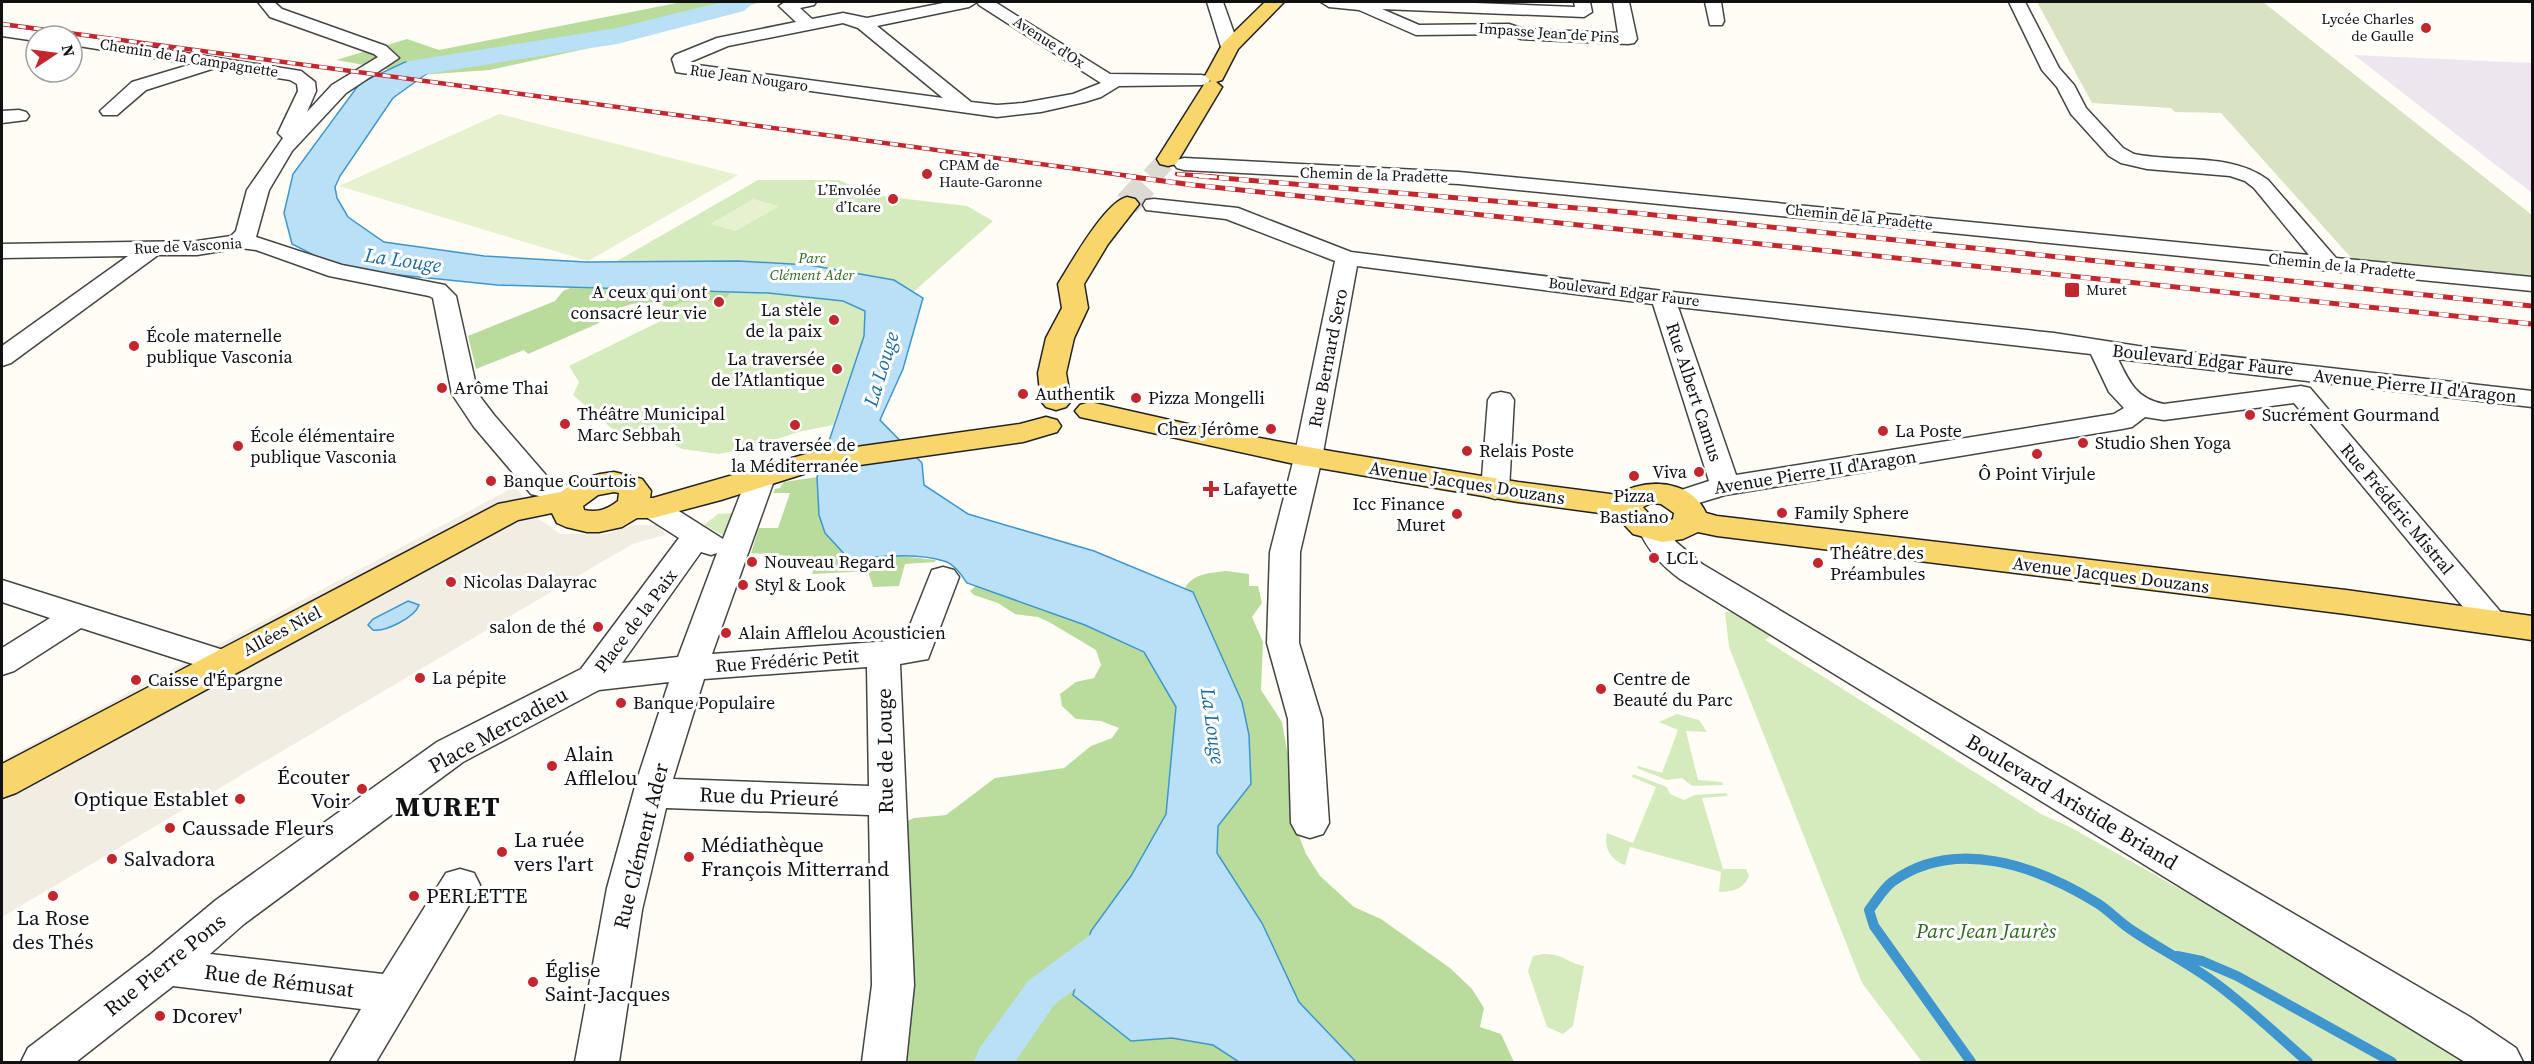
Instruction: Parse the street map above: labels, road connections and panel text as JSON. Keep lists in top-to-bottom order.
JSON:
{
  "streets": {
    "main road": ["Avenue Jacques Douzans", "Allées Niel"],
    "street": [
      "Impasse Jean de Pins",
      "Avenue d'Ox",
      "Chemin de la Campagnette",
      "Rue Jean Nougaro",
      "Chemin de la Pradette",
      "Rue de Vasconia",
      "Boulevard Edgar Faure",
      "Rue Bernard Sero",
      "Avenue Pierre II d'Aragon",
      "Rue Albert Camus",
      "Rue Frédéric Mistral",
      "Place de la Paix",
      "Rue Frédéric Petit",
      "Place Mercadieu",
      "Rue de Louge",
      "Rue du Prieuré",
      "Boulevard Aristide Briand",
      "Rue Clément Ader",
      "Rue Pierre Pons",
      "Rue de Rémusat"
    ]
  },
  "crossings": [
    ["Avenue d'Ox", "Rue Jean Nougaro"],
    ["Rue de Vasconia", "Allées Niel"],
    ["Boulevard Edgar Faure", "Rue Bernard Sero"],
    ["Boulevard Edgar Faure", "Avenue Pierre II d'Aragon"],
    ["Boulevard Edgar Faure", "Rue Albert Camus"],
    ["Boulevard Edgar Faure", "Rue Frédéric Mistral"],
    ["Rue Bernard Sero", "Avenue Jacques Douzans"],
    ["Avenue Pierre II d'Aragon", "Rue Albert Camus"],
    ["Avenue Pierre II d'Aragon", "Avenue Jacques Douzans"],
    ["Avenue Pierre II d'Aragon", "Rue Frédéric Mistral"],
    ["Avenue Pierre II d'Aragon", "Boulevard Aristide Briand"],
    ["Avenue Jacques Douzans", "Rue Frédéric Mistral"],
    ["Avenue Jacques Douzans", "Boulevard Aristide Briand"],
    ["Place de la Paix", "Rue Frédéric Petit"],
    ["Place de la Paix", "Place Mercadieu"],
    ["Place de la Paix", "Rue Clément Ader"],
    ["Rue Frédéric Petit", "Rue de Louge"],
    ["Rue Frédéric Petit", "Rue Clément Ader"],
    ["Place Mercadieu", "Rue Pierre Pons"],
    ["Rue de Louge", "Rue du Prieuré"],
    ["Rue du Prieuré", "Rue Clément Ader"],
    ["Rue Pierre Pons", "Rue de Rémusat"]
  ],
  "districts": ["MURET"],
  "water": ["La Louge"],
  "parks": ["Parc Clément Ader", "Parc Jean Jaurès"],
  "places": {
    "other": [
      "Lycée Charles de Gaulle",
      "CPAM de Haute-Garonne",
      "L’Envolée d’Icare",
      "A ceux qui ont consacré leur vie",
      "La stèle de la paix",
      "École maternelle publique Vasconia",
      "La traversée de l’Atlantique",
      "Arôme Thai",
      "Authentik",
      "Pizza Mongelli",
      "Sucrément Gourmand",
      "Théâtre Municipal Marc Sebbah",
      "La traversée de la Méditerranée",
      "Chez Jérôme",
      "La Poste",
      "Studio Shen Yoga",
      "École élémentaire publique Vasconia",
      "Relais Poste",
      "Ô Point Virjule",
      "Viva",
      "Pizza Bastiano",
      "Banque Courtois",
      "Family Sphere",
      "Icc Finance Muret",
      "LCL",
      "Nouveau Regard",
      "Théâtre des Préambules",
      "Nicolas Dalayrac",
      "Styl & Look",
      "salon de thé",
      "Alain Afflelou Acousticien",
      "La pépite",
      "Caisse d'Épargne",
      "Centre de Beauté du Parc",
      "Banque Populaire",
      "Alain Afflelou",
      "Écouter Voir",
      "Optique Establet",
      "Caussade Fleurs",
      "La ruée vers l'art",
      "Médiathèque François Mitterrand",
      "Salvadora",
      "La Rose des Thés",
      "PERLETTE",
      "Église Saint-Jacques",
      "Dcorev'"
    ],
    "transit": ["Muret"],
    "health": ["Lafayette"]
  },
  "north": "right"
}
